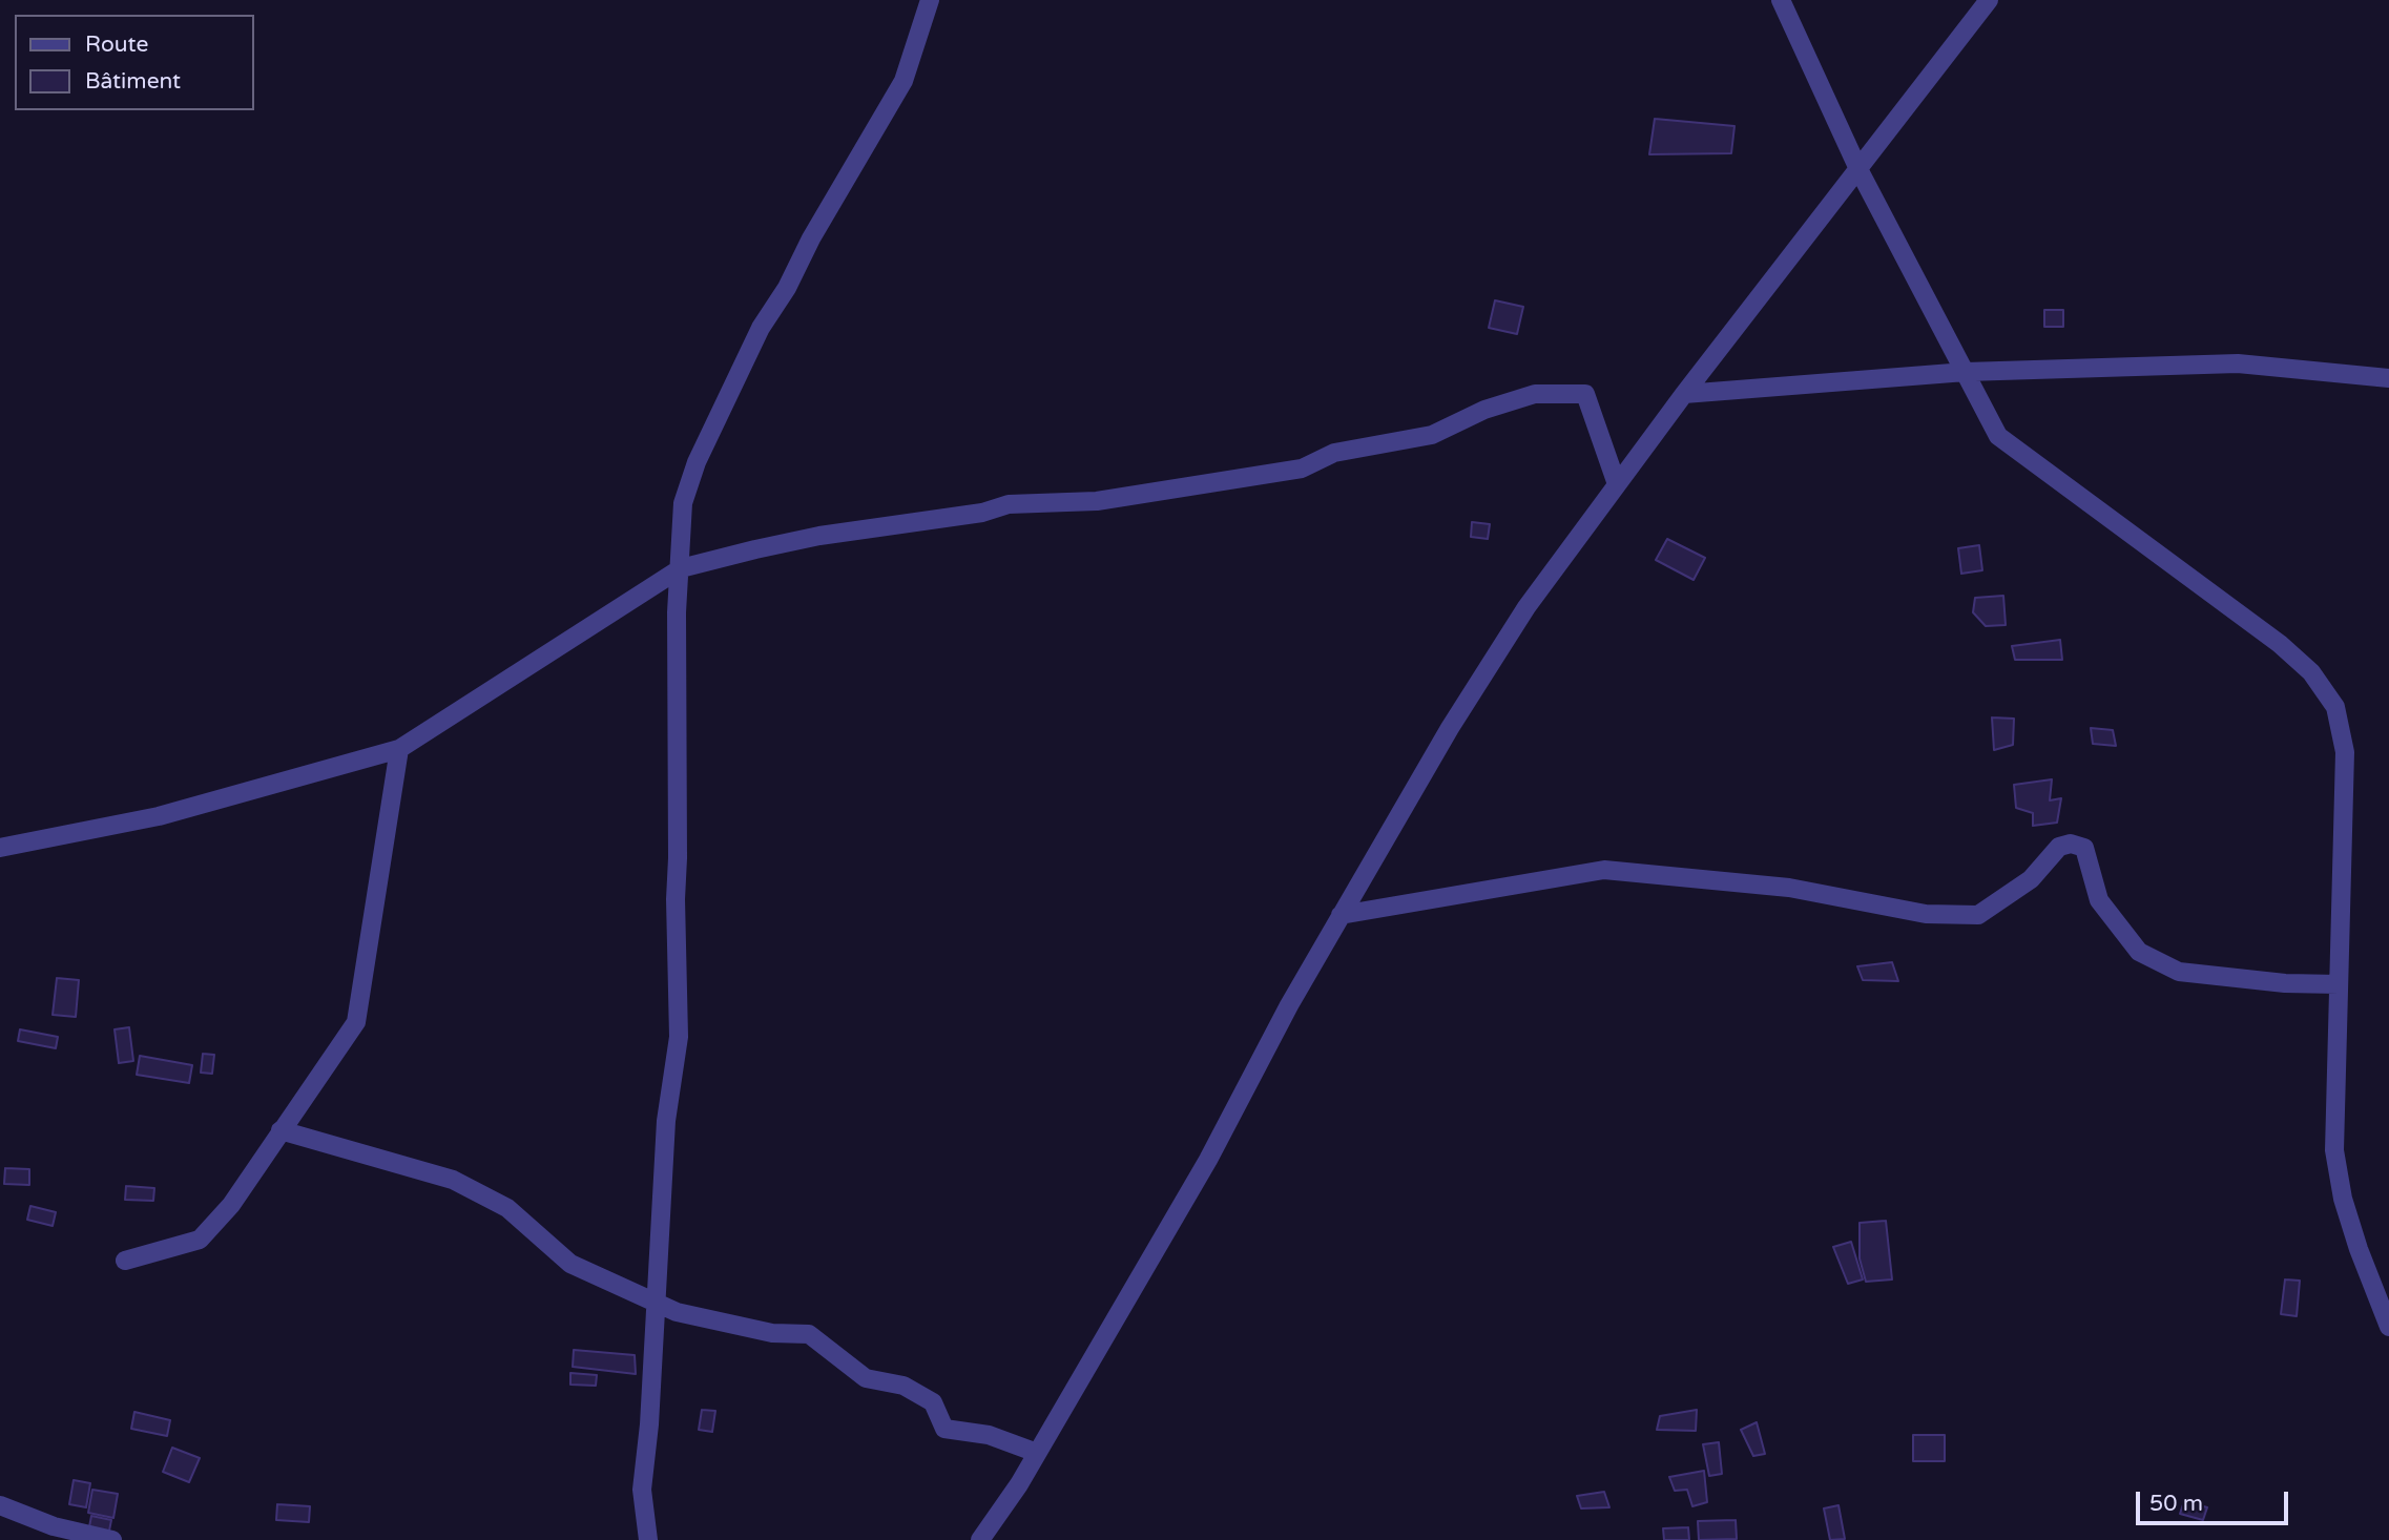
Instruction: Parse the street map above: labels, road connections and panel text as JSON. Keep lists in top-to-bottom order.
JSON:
{
  "legend": ["Route", "Bâtiment"],
  "scale_bar": "50 m"
}
